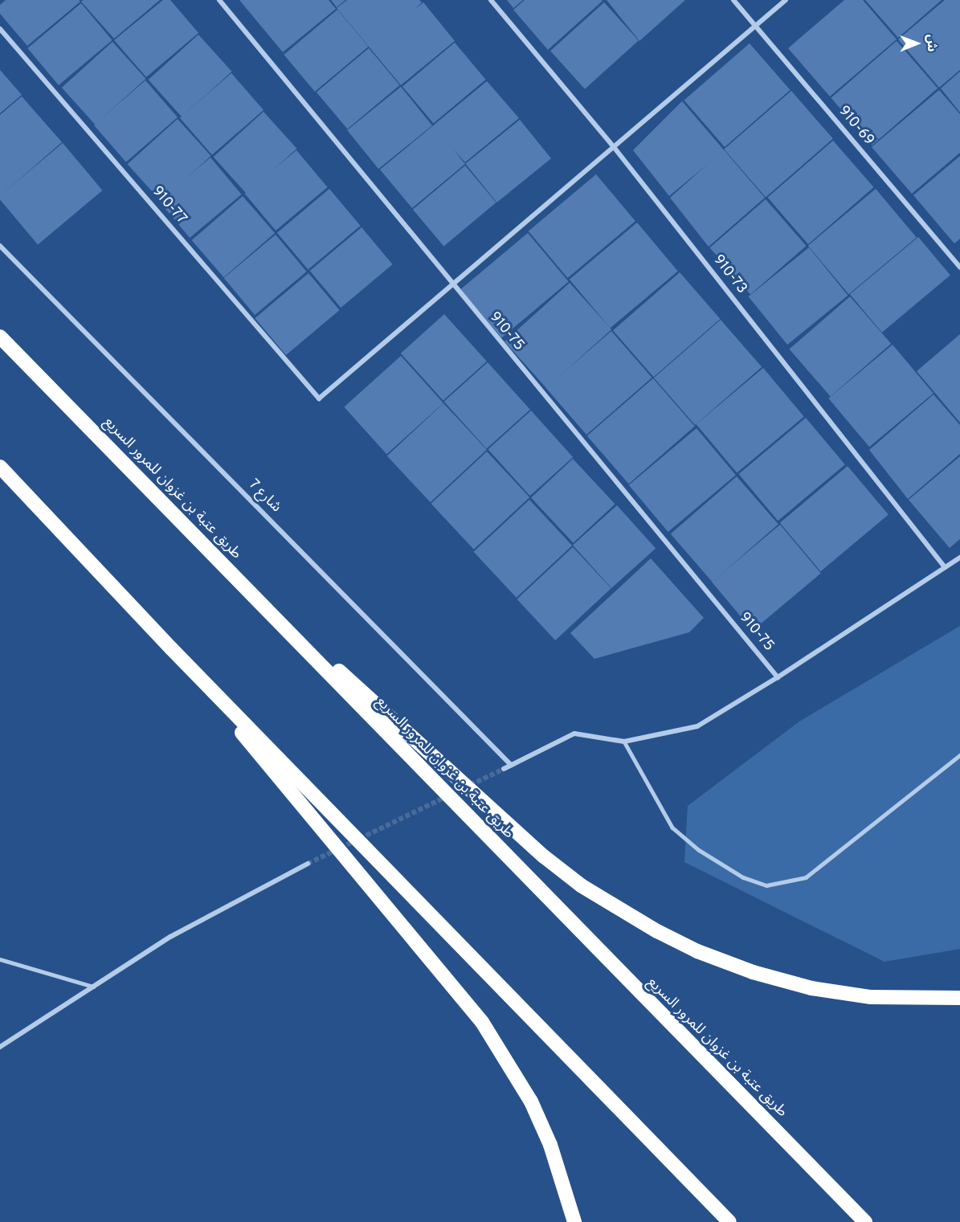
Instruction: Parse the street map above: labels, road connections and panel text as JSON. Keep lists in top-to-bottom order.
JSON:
{
  "streets": {
    "highway": ["طريق عتبة بن غزوان للمرور السريع"],
    "street": [
      "910-69",
      "910-77",
      "910-73",
      "910-75",
      "شارع 7"
    ]
  },
  "crossings": [
    ["910-77", "910-75"]
  ],
  "north": "right"
}
